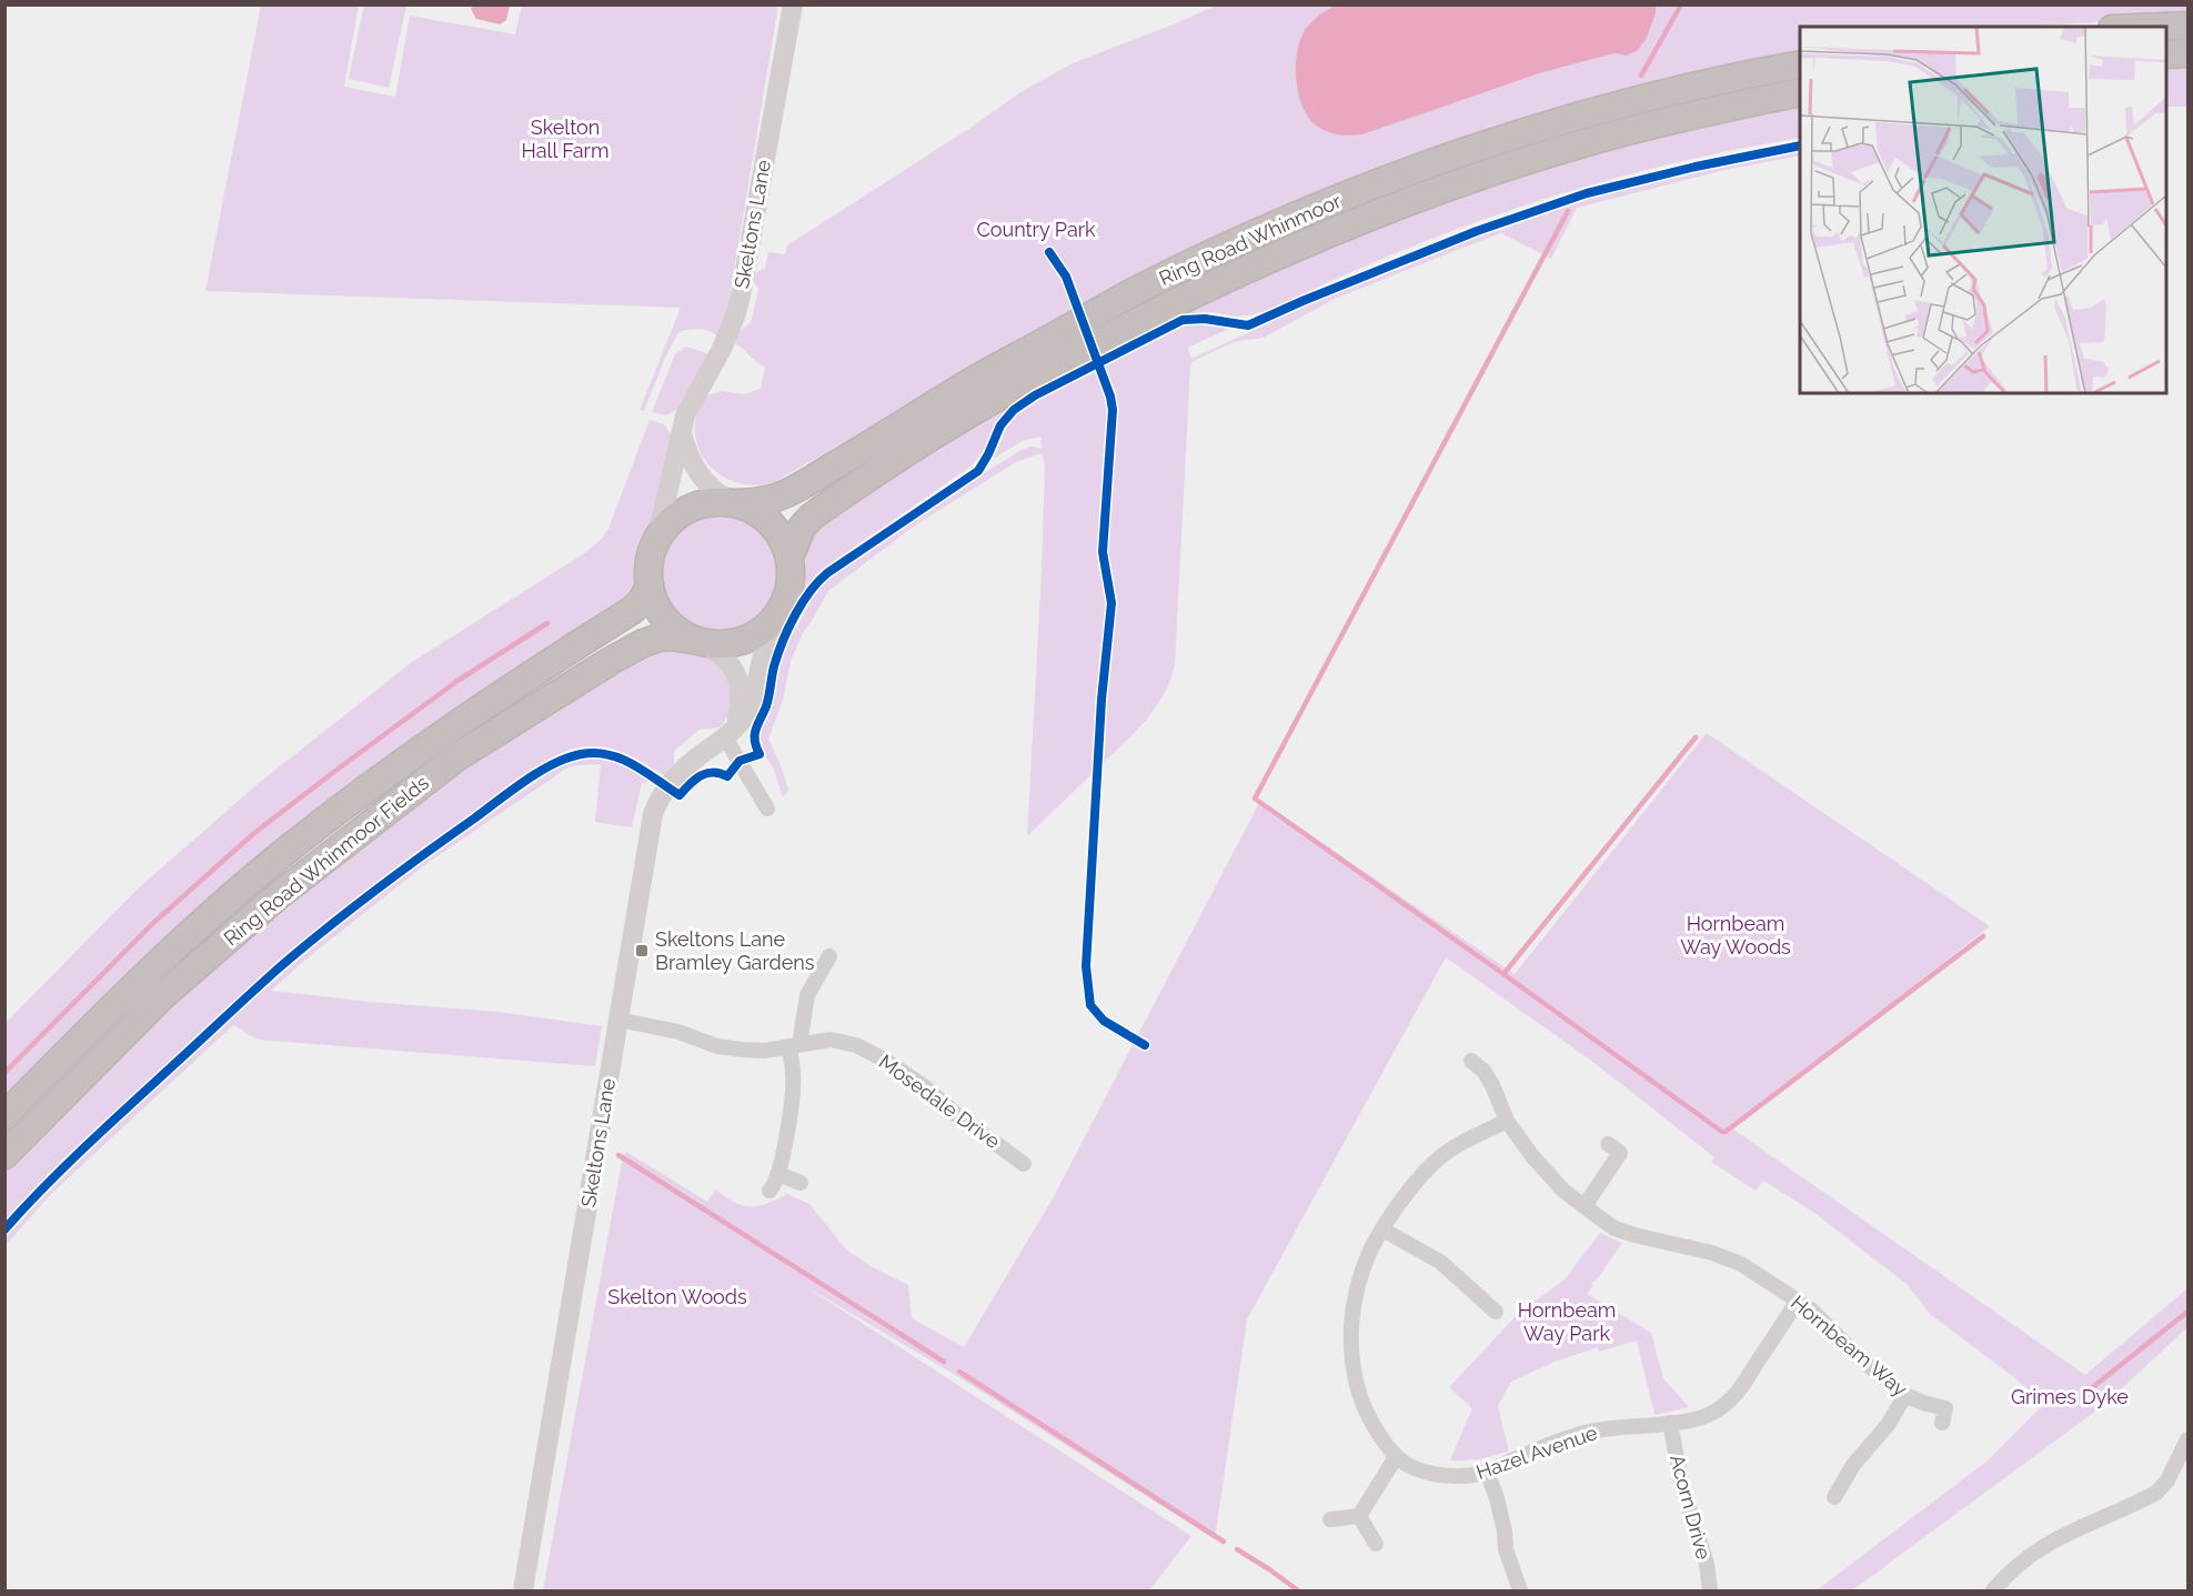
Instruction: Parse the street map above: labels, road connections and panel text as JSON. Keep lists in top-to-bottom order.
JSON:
{
  "streets": {
    "highway": ["Ring Road Whinmoor", "Ring Road Whinmoor Fields"],
    "street": [
      "Skeltons Lane",
      "Mosedale Drive",
      "Hornbeam Way",
      "Hazel Avenue",
      "Acorn Drive"
    ]
  },
  "crossings": [
    ["Skeltons Lane", "Ring Road Whinmoor"],
    ["Skeltons Lane", "Ring Road Whinmoor Fields"],
    ["Skeltons Lane", "Mosedale Drive"],
    ["Ring Road Whinmoor", "Ring Road Whinmoor Fields"],
    ["Hornbeam Way", "Hazel Avenue"],
    ["Hazel Avenue", "Acorn Drive"]
  ],
  "parks": [
    "Skelton Hall Farm",
    "Country Park",
    "Hornbeam Way Woods",
    "Skelton Woods",
    "Hornbeam Way Park",
    "Grimes Dyke"
  ],
  "places": {
    "transit": ["Skeltons Lane Bramley Gardens"]
  }
}
